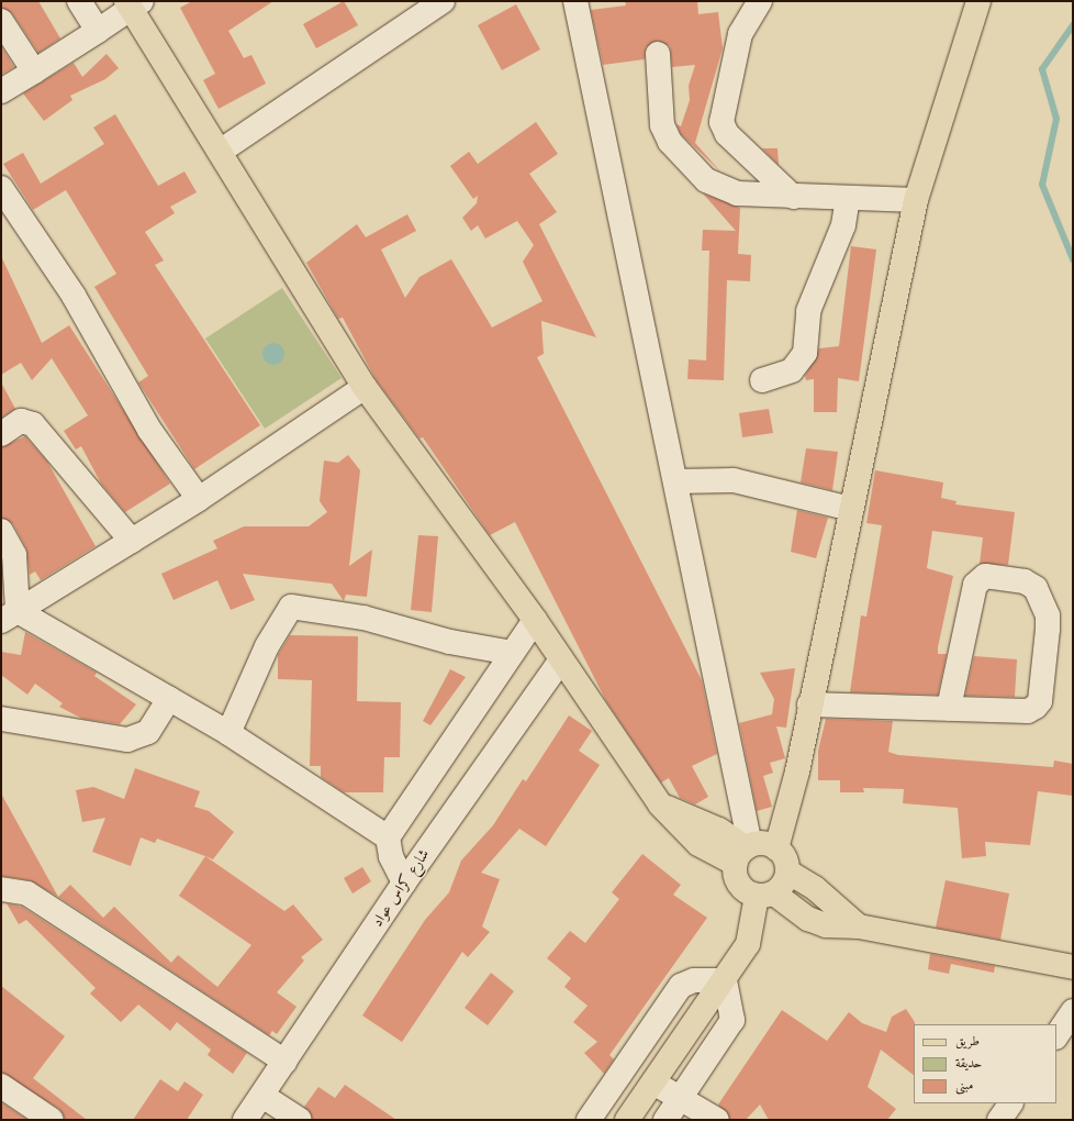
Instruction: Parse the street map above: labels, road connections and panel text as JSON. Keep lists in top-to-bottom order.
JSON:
{
  "streets": {
    "street": ["شارع كراس عواد"]
  },
  "legend": ["طريق", "حديقة", "مبنى"]
}
